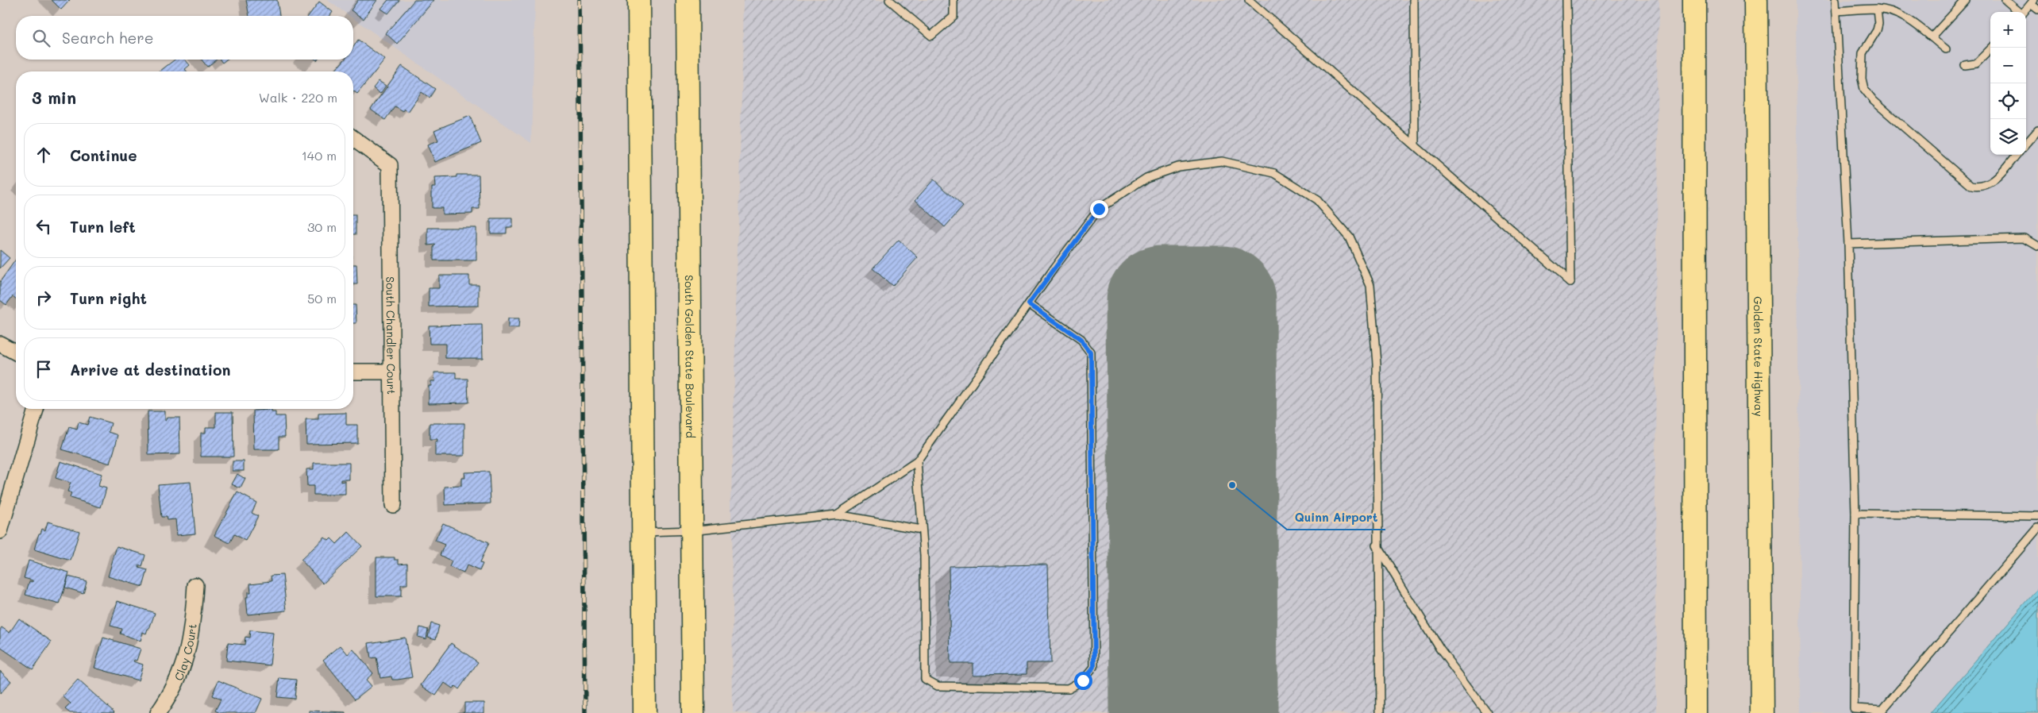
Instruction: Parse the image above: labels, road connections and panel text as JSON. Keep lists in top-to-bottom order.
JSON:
{
  "streets": {
    "main road": ["South Golden State Boulevard", "Golden State Highway"],
    "street": ["South Chandler Court", "Clay Court"]
  },
  "places": ["Quinn Airport"],
  "page": {
    "map_buttons": ["+", "−"],
    "search": "Search here",
    "heading": ["3 min", "Walk · 220 m"],
    "list": [
      ["Continue", "140 m"],
      ["Turn left", "30 m"],
      ["Turn right", "50 m"],
      "Arrive at destination"
    ]
  }
}
